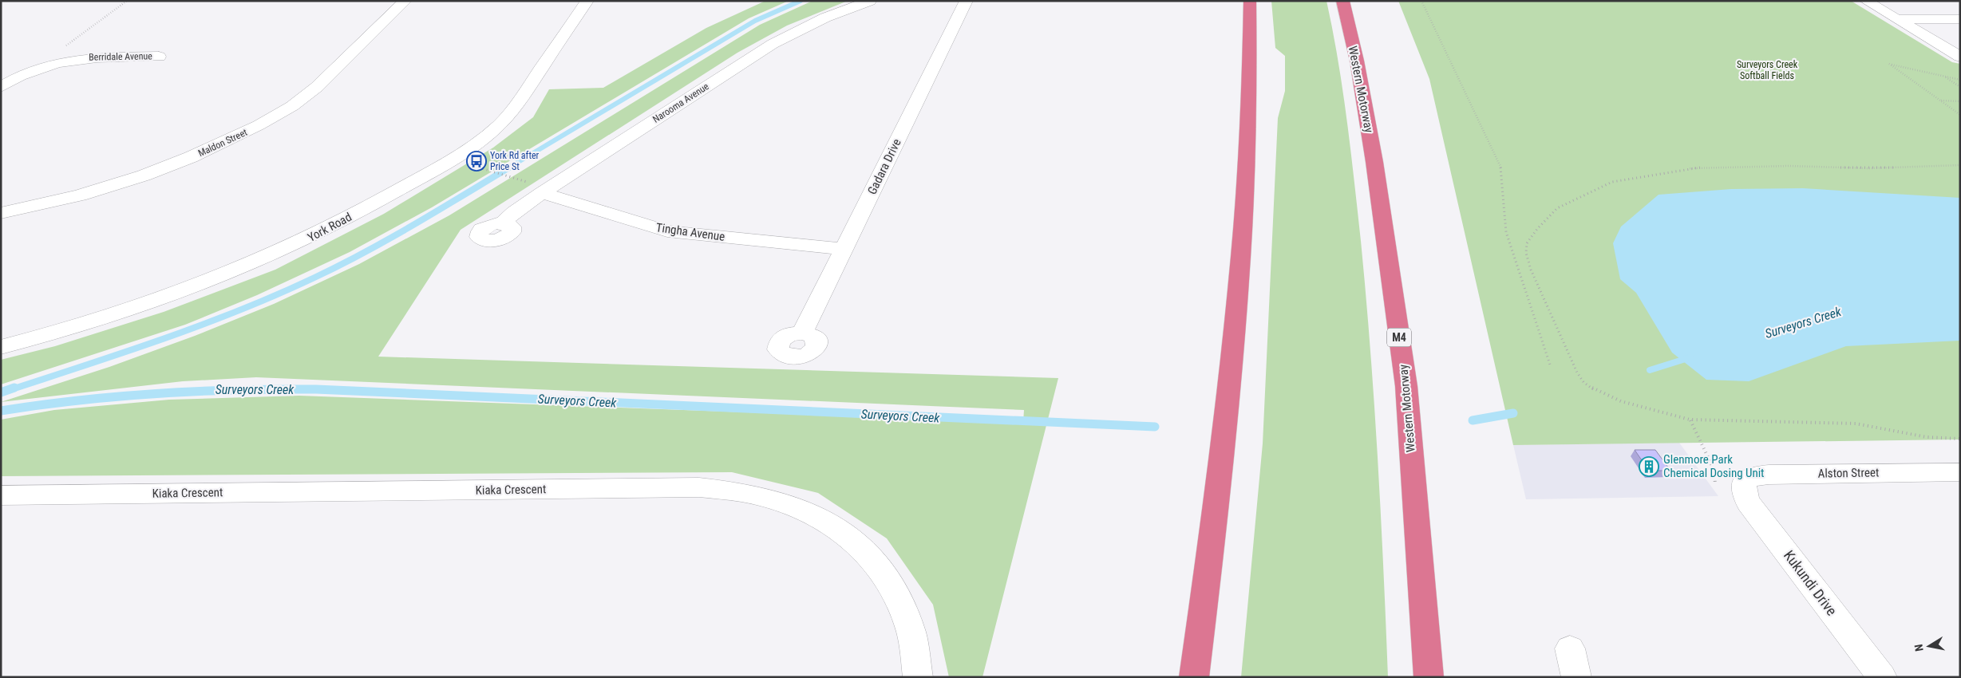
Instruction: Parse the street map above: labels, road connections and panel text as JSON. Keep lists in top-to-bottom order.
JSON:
{
  "streets": {
    "highway": ["Western Motorway", "M4"],
    "street": [
      "Berridale Avenue",
      "Narooma Avenue",
      "Maldon Street",
      "Gadara Drive",
      "York Road",
      "Tingha Avenue",
      "Alston Street",
      "Kiaka Crescent",
      "Kukundi Drive"
    ]
  },
  "crossings": [
    ["Narooma Avenue", "Tingha Avenue"],
    ["Gadara Drive", "Tingha Avenue"],
    ["Alston Street", "Kukundi Drive"]
  ],
  "water": ["Surveyors Creek"],
  "parks": ["Surveyors Creek Softball Fields"],
  "places": {
    "bus stop": ["York Rd after Price St"],
    "building": ["Glenmore Park Chemical Dosing Unit"]
  },
  "north": "left"
}
